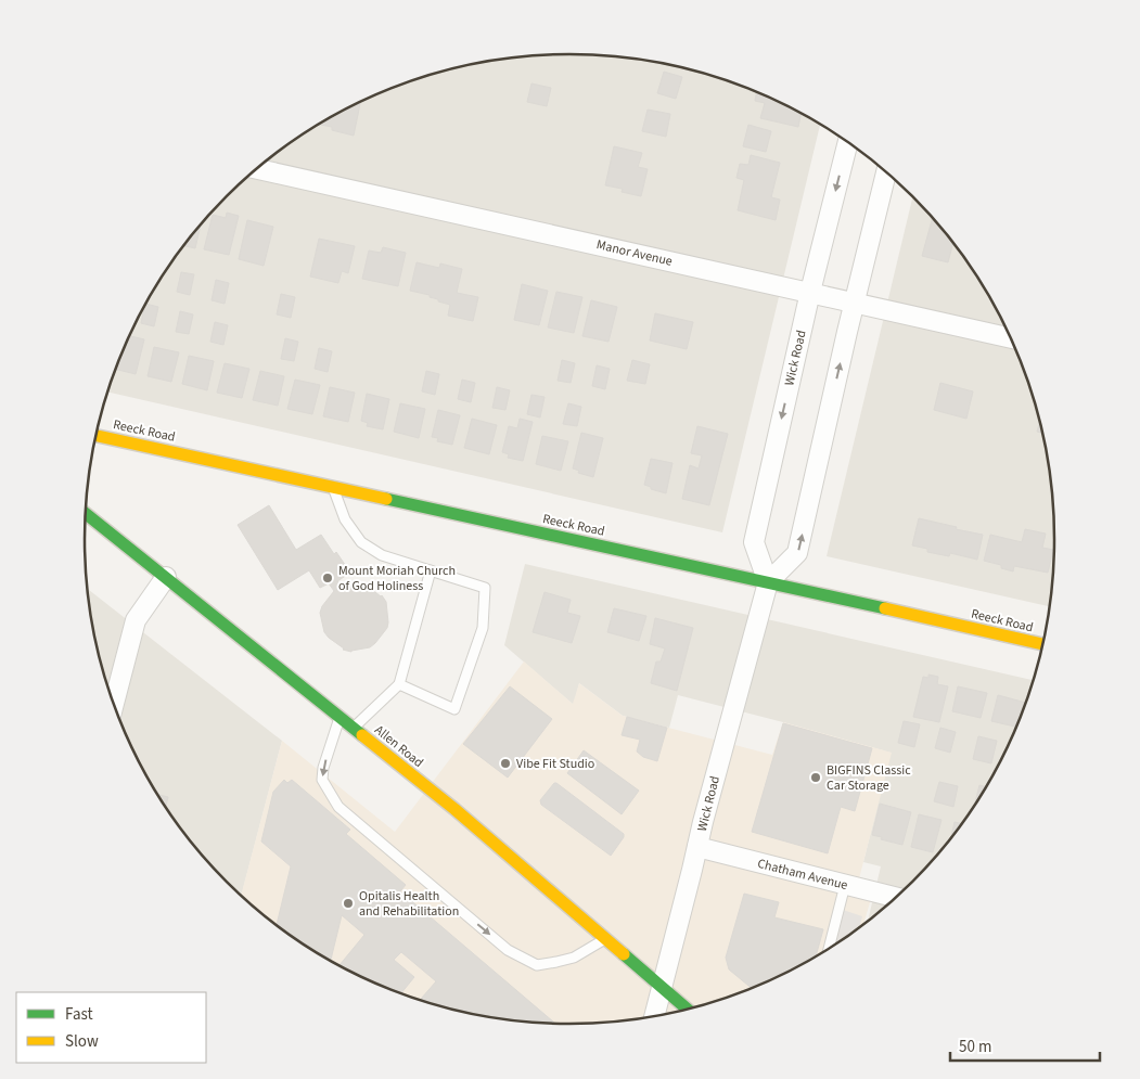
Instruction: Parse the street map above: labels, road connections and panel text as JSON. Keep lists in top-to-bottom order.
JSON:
{
  "streets": {
    "street": [
      "Manor Avenue",
      "Wick Road",
      "Reeck Road",
      "Allen Road",
      "Chatham Avenue"
    ]
  },
  "crossings": [
    ["Manor Avenue", "Wick Road"],
    ["Wick Road", "Reeck Road"],
    ["Wick Road", "Allen Road"],
    ["Wick Road", "Chatham Avenue"]
  ],
  "places": [
    "Mount Moriah Church of God Holiness",
    "Vibe Fit Studio",
    "BIGFINS Classic Car Storage",
    "Opitalis Health and Rehabilitation"
  ],
  "legend": ["Fast", "Slow"],
  "scale_bar": "50 m"
}
